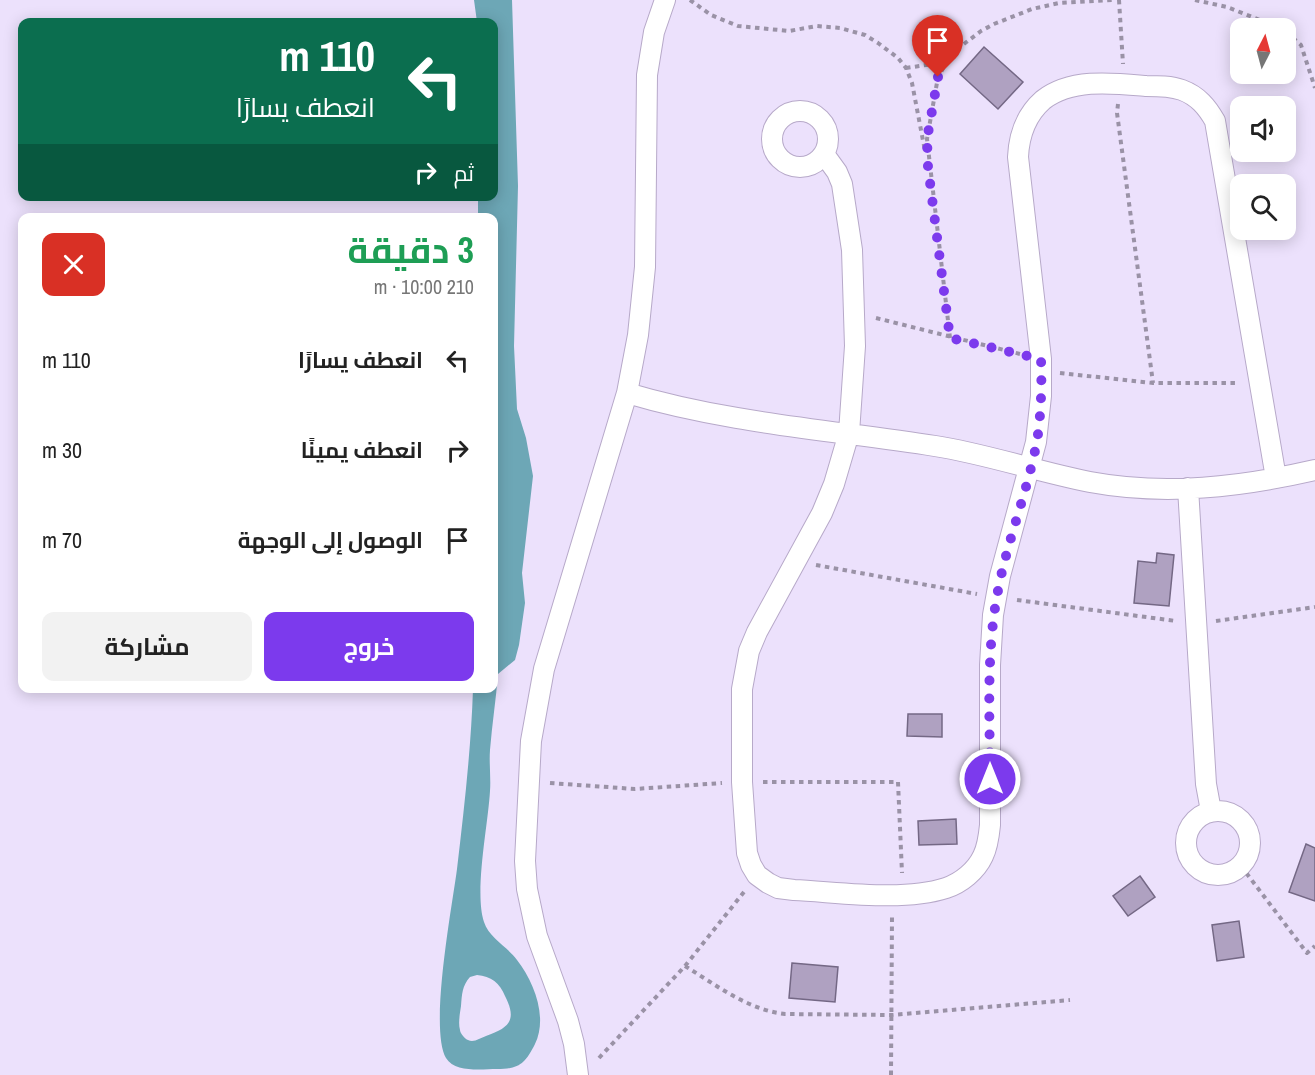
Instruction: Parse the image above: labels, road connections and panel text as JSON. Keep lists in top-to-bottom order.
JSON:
{
  "north": "top",
  "page": {
    "turn": ["110 m", "انعطف يسارًا"],
    "then": "ثم",
    "heading": ["3 دقيقة", "210 m · 10:00"],
    "list": [
      {
        "name": "انعطف يسارًا",
        "value": "110 m"
      },
      {
        "name": "انعطف يمينًا",
        "value": "30 m"
      },
      {
        "name": "الوصول إلى الوجهة",
        "value": "70 m"
      }
    ],
    "buttons": ["خروج", "مشاركة"]
  }
}
